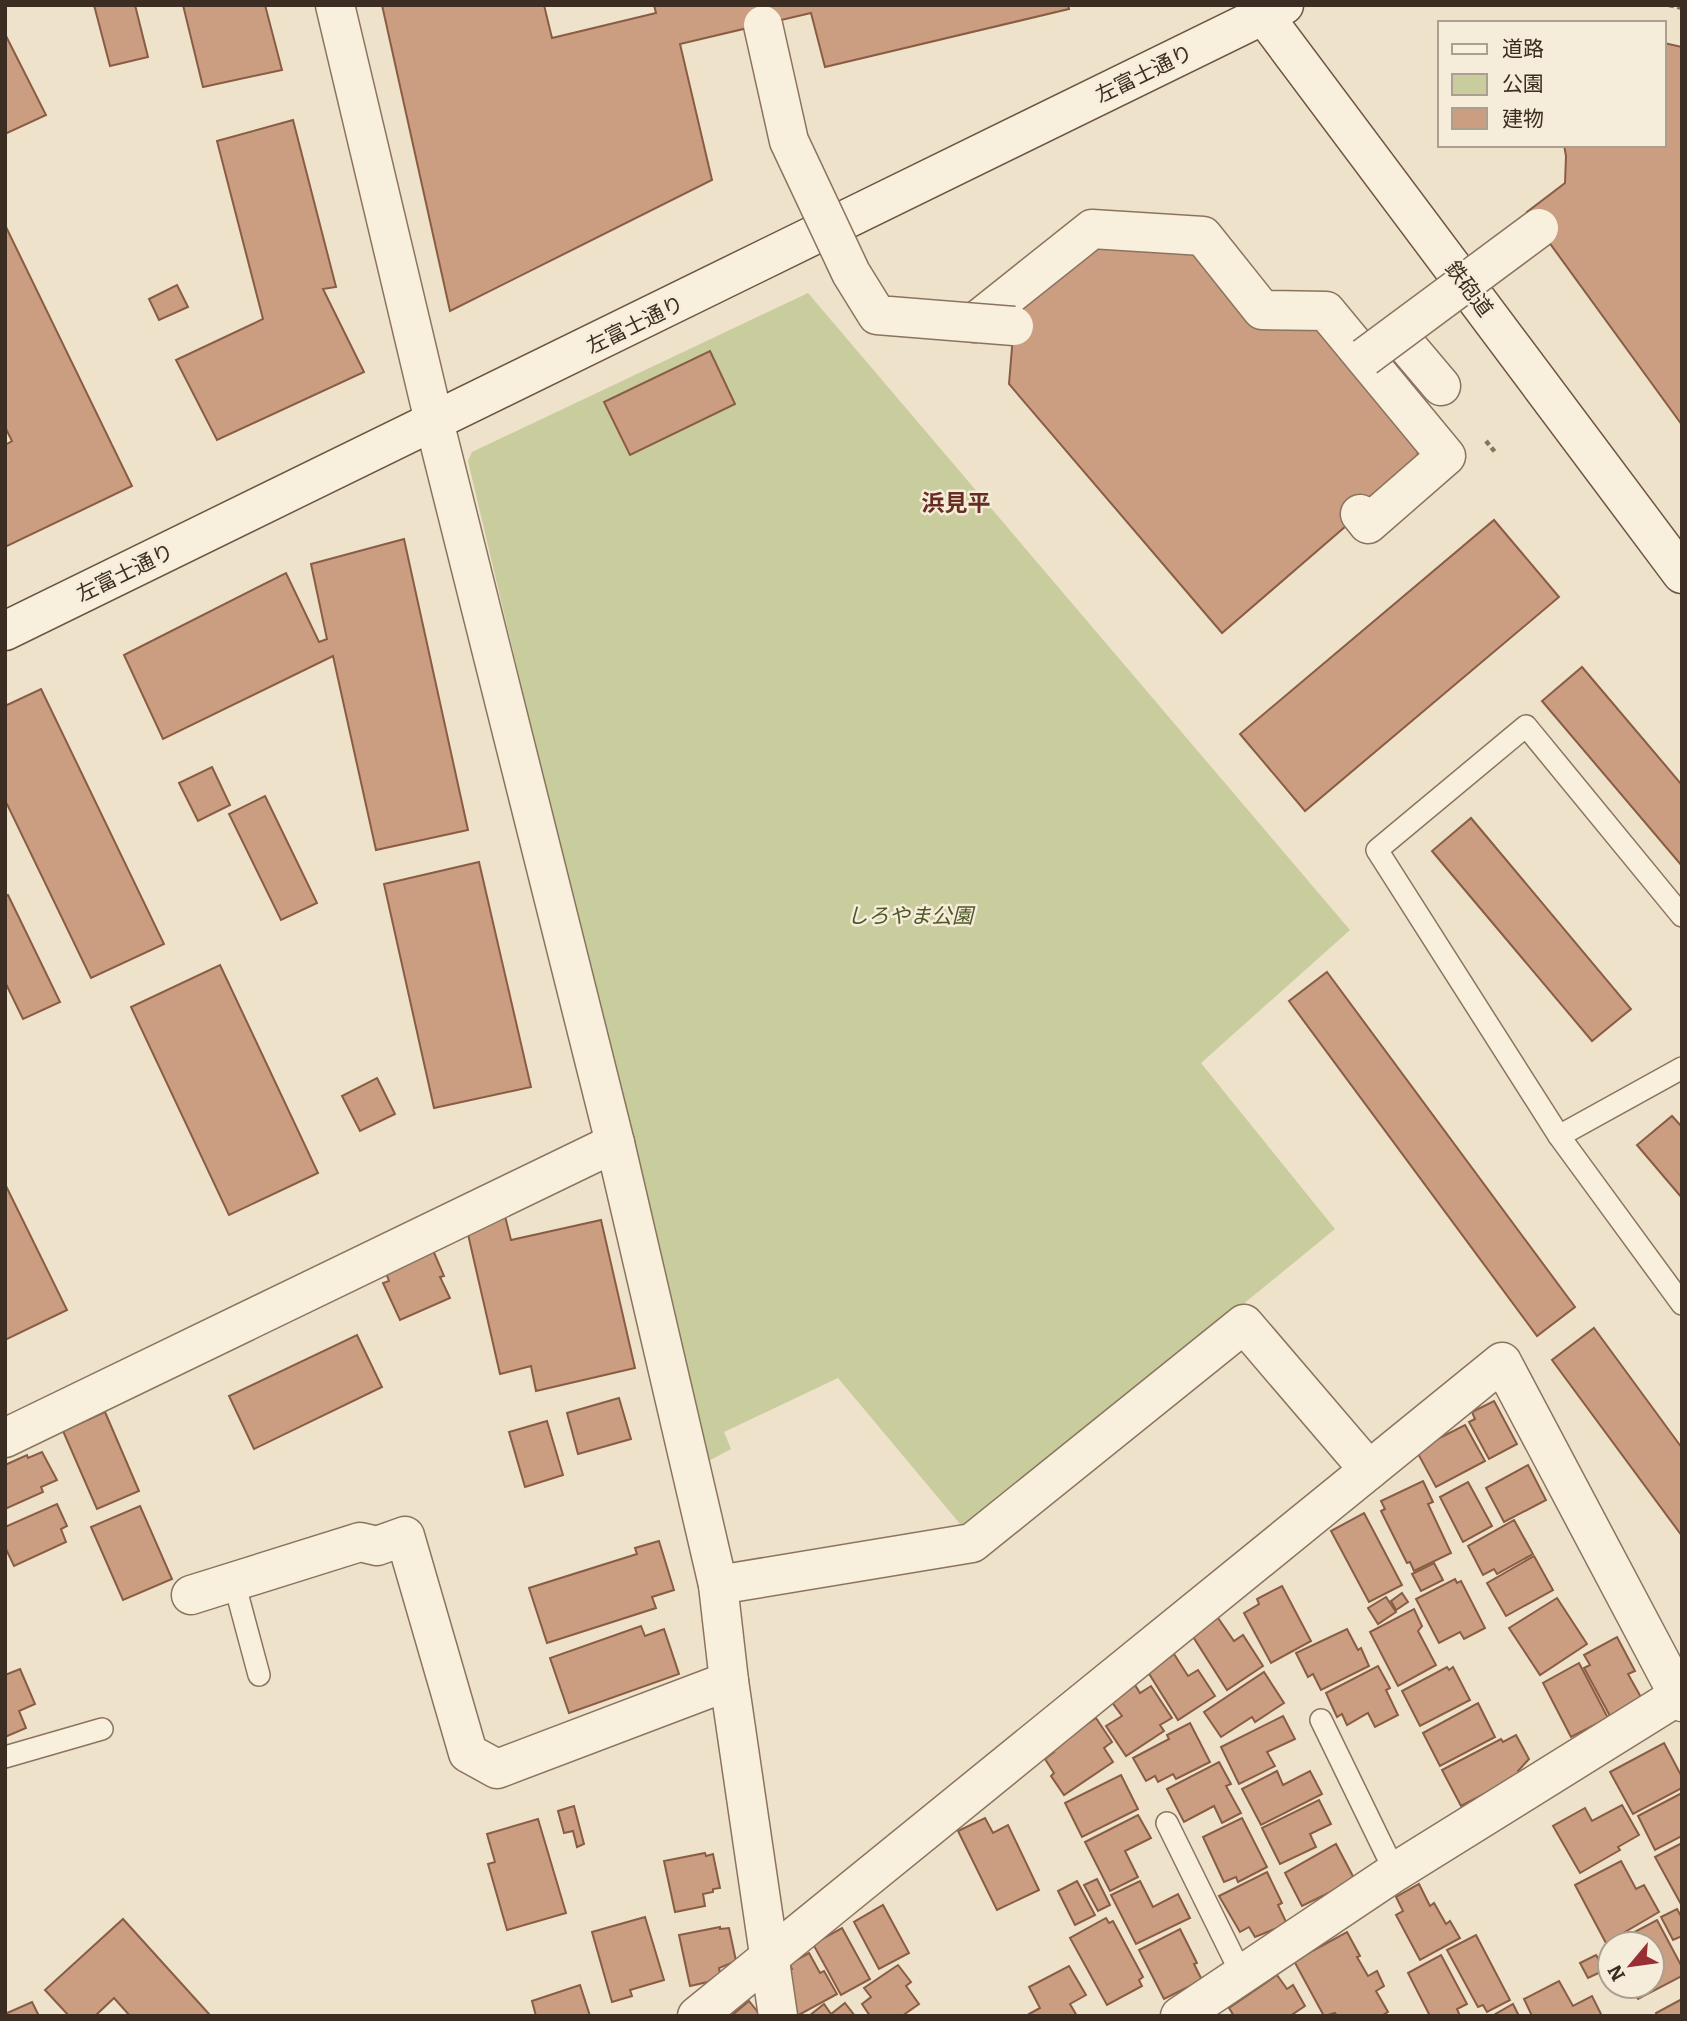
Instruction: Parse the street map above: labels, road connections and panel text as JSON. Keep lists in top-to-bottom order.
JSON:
{
  "streets": {
    "street": ["左富士通り", "鉄砲道"]
  },
  "crossings": [
    ["左富士通り", "鉄砲道"]
  ],
  "districts": ["浜見平"],
  "parks": ["しろやま公園"],
  "legend": ["道路", "公園", "建物"],
  "north": "bottom left"
}
